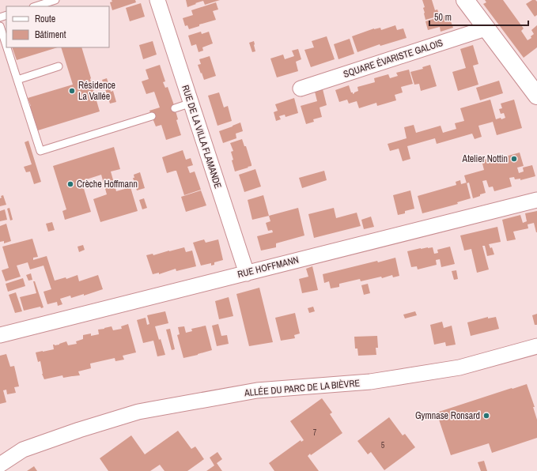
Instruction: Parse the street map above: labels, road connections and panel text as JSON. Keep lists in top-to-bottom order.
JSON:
{
  "streets": {
    "street": [
      "SQUARE ÉVARISTE GALOIS",
      "RUE DE LA VILLA FLAMANDE",
      "RUE HOFFMANN",
      "ALLÉE DU PARC DE LA BIÈVRE"
    ]
  },
  "crossings": [
    ["RUE DE LA VILLA FLAMANDE", "RUE HOFFMANN"]
  ],
  "places": [
    "Résidence La Vallée",
    "Atelier Nottin",
    "Crèche Hoffmann",
    "Gymnase Ronsard"
  ],
  "house_numbers": ["7", "5"],
  "legend": ["Route", "Bâtiment"],
  "scale_bar": "50 m"
}
